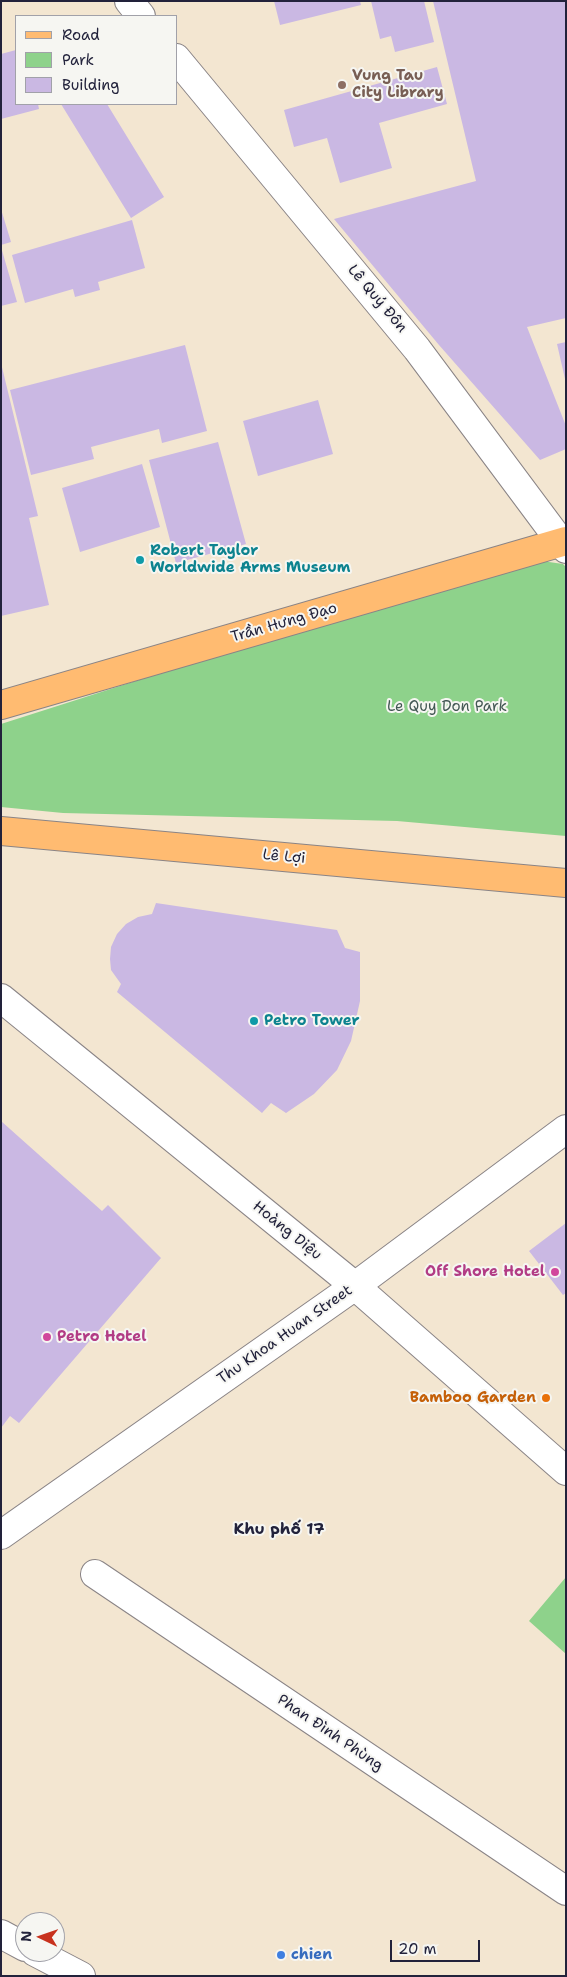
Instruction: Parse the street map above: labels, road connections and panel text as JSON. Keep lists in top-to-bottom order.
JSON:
{
  "streets": {
    "main road": ["Trần Hưng Đạo", "Lê Lợi"],
    "street": [
      "Lê Quý Đôn",
      "Hoàng Diệu",
      "Thu Khoa Huan Street",
      "Phan Đình Phùng"
    ]
  },
  "crossings": [
    ["Lê Quý Đôn", "Trần Hưng Đạo"],
    ["Hoàng Diệu", "Thu Khoa Huan Street"]
  ],
  "districts": ["Khu phố 17"],
  "parks": ["Le Quy Don Park"],
  "places": [
    "Vung Tau City Library",
    "Robert Taylor Worldwide Arms Museum",
    "Petro Tower",
    "Off Shore Hotel",
    "Petro Hotel",
    "Bamboo Garden",
    "chien"
  ],
  "legend": ["Road", "Park", "Building"],
  "scale_bar": "20 m",
  "north": "left"
}
